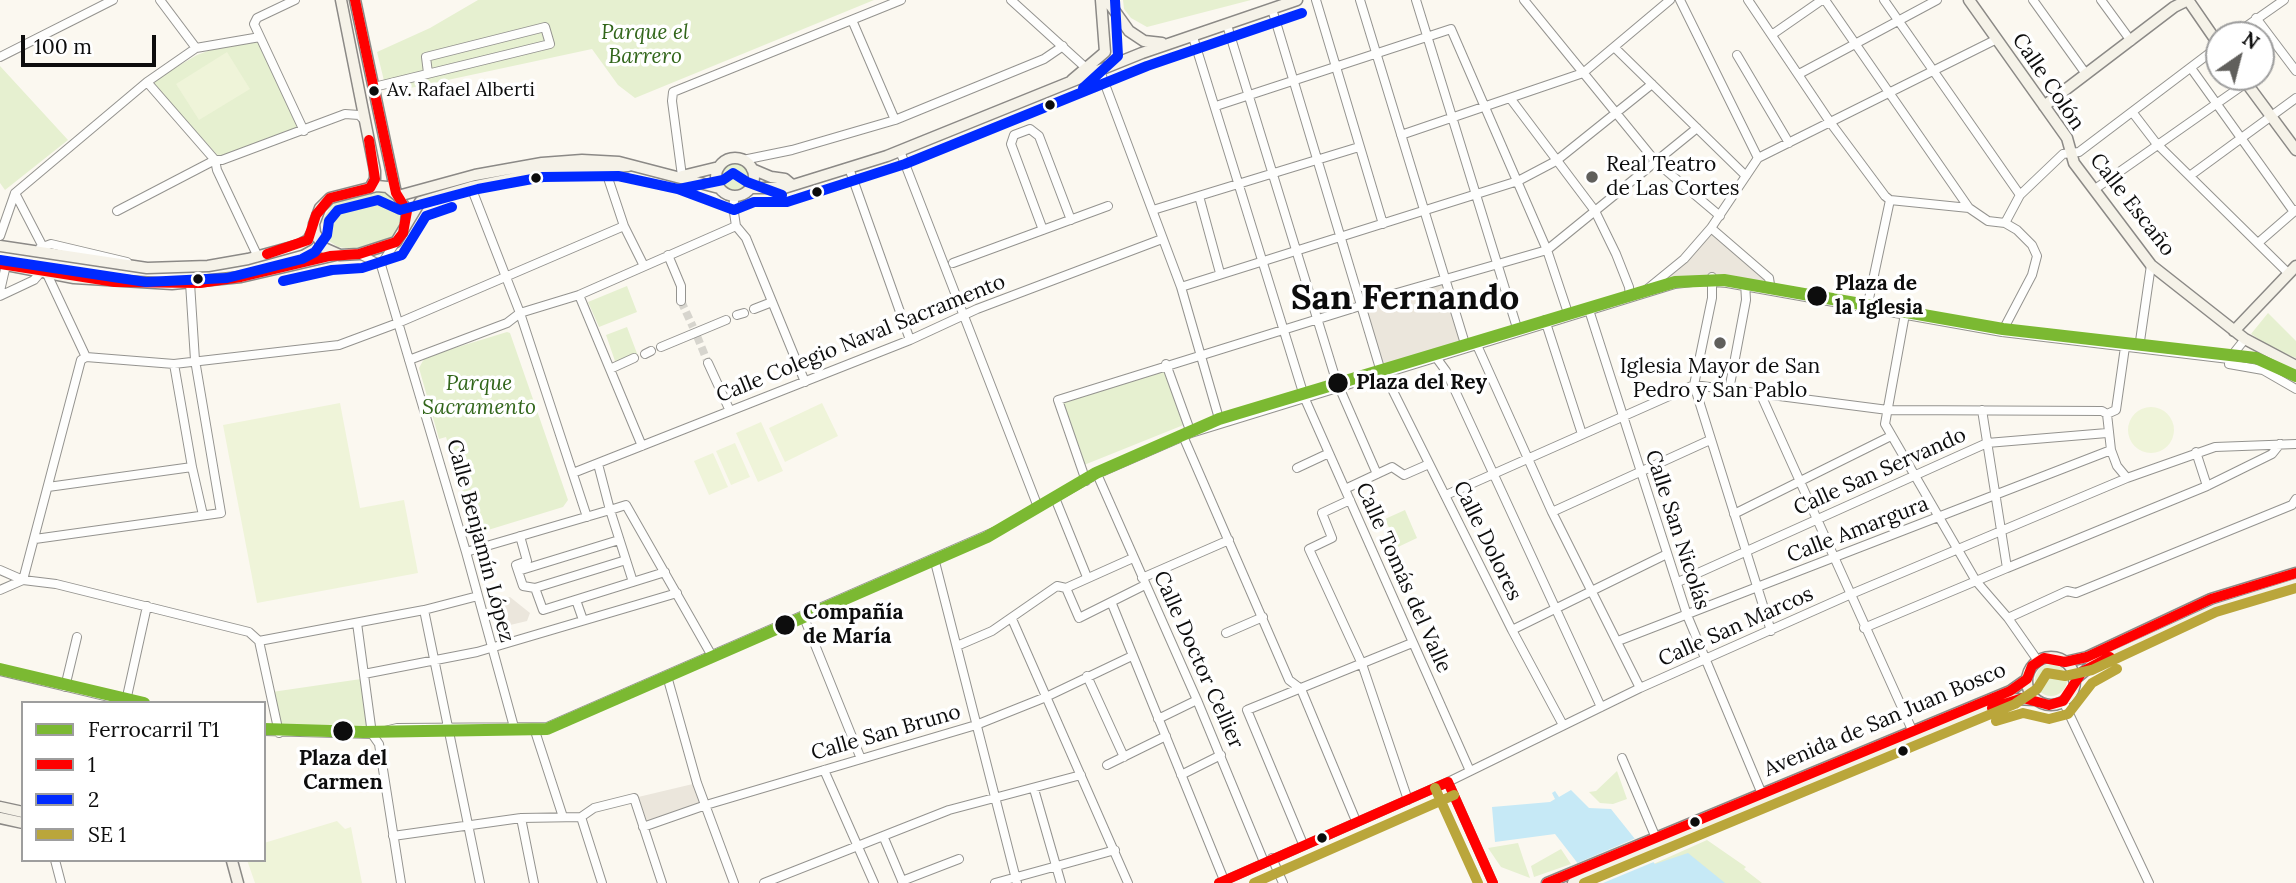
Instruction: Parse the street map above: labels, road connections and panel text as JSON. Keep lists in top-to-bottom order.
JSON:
{
  "streets": {
    "street": [
      "Calle Colón",
      "Calle Escaño",
      "Calle Colegio Naval Sacramento",
      "Calle San Servando",
      "Calle San Nicolás",
      "Calle Amargura",
      "Calle Benjamín López",
      "Calle Dolores",
      "Calle Tomás del Valle",
      "Calle San Marcos",
      "Calle Doctor Cellier",
      "Avenida de San Juan Bosco",
      "Calle San Bruno"
    ]
  },
  "crossings": [
    ["Calle Colón", "Calle Escaño"],
    ["Calle San Servando", "Calle San Nicolás"],
    ["Calle San Nicolás", "Calle Amargura"],
    ["Calle San Nicolás", "Calle San Marcos"],
    ["Calle San Nicolás", "Avenida de San Juan Bosco"],
    ["Calle Dolores", "Calle San Marcos"],
    ["Calle Tomás del Valle", "Calle San Marcos"],
    ["Calle San Marcos", "Calle Doctor Cellier"]
  ],
  "districts": ["San Fernando"],
  "parks": ["Parque el Barrero", "Parque Sacramento"],
  "places": [
    "Av. Rafael Alberti",
    "Real Teatro de Las Cortes",
    "Plaza de la Iglesia",
    "Iglesia Mayor de San Pedro y San Pablo",
    "Plaza del Rey",
    "Compañía de María",
    "Plaza del Carmen"
  ],
  "lines": ["transit line 1", "transit line 2", "rail line T1"],
  "legend": [
    "Ferrocarril T1",
    "1",
    "2",
    "SE 1"
  ],
  "scale_bar": "100 m",
  "north": "top right"
}
